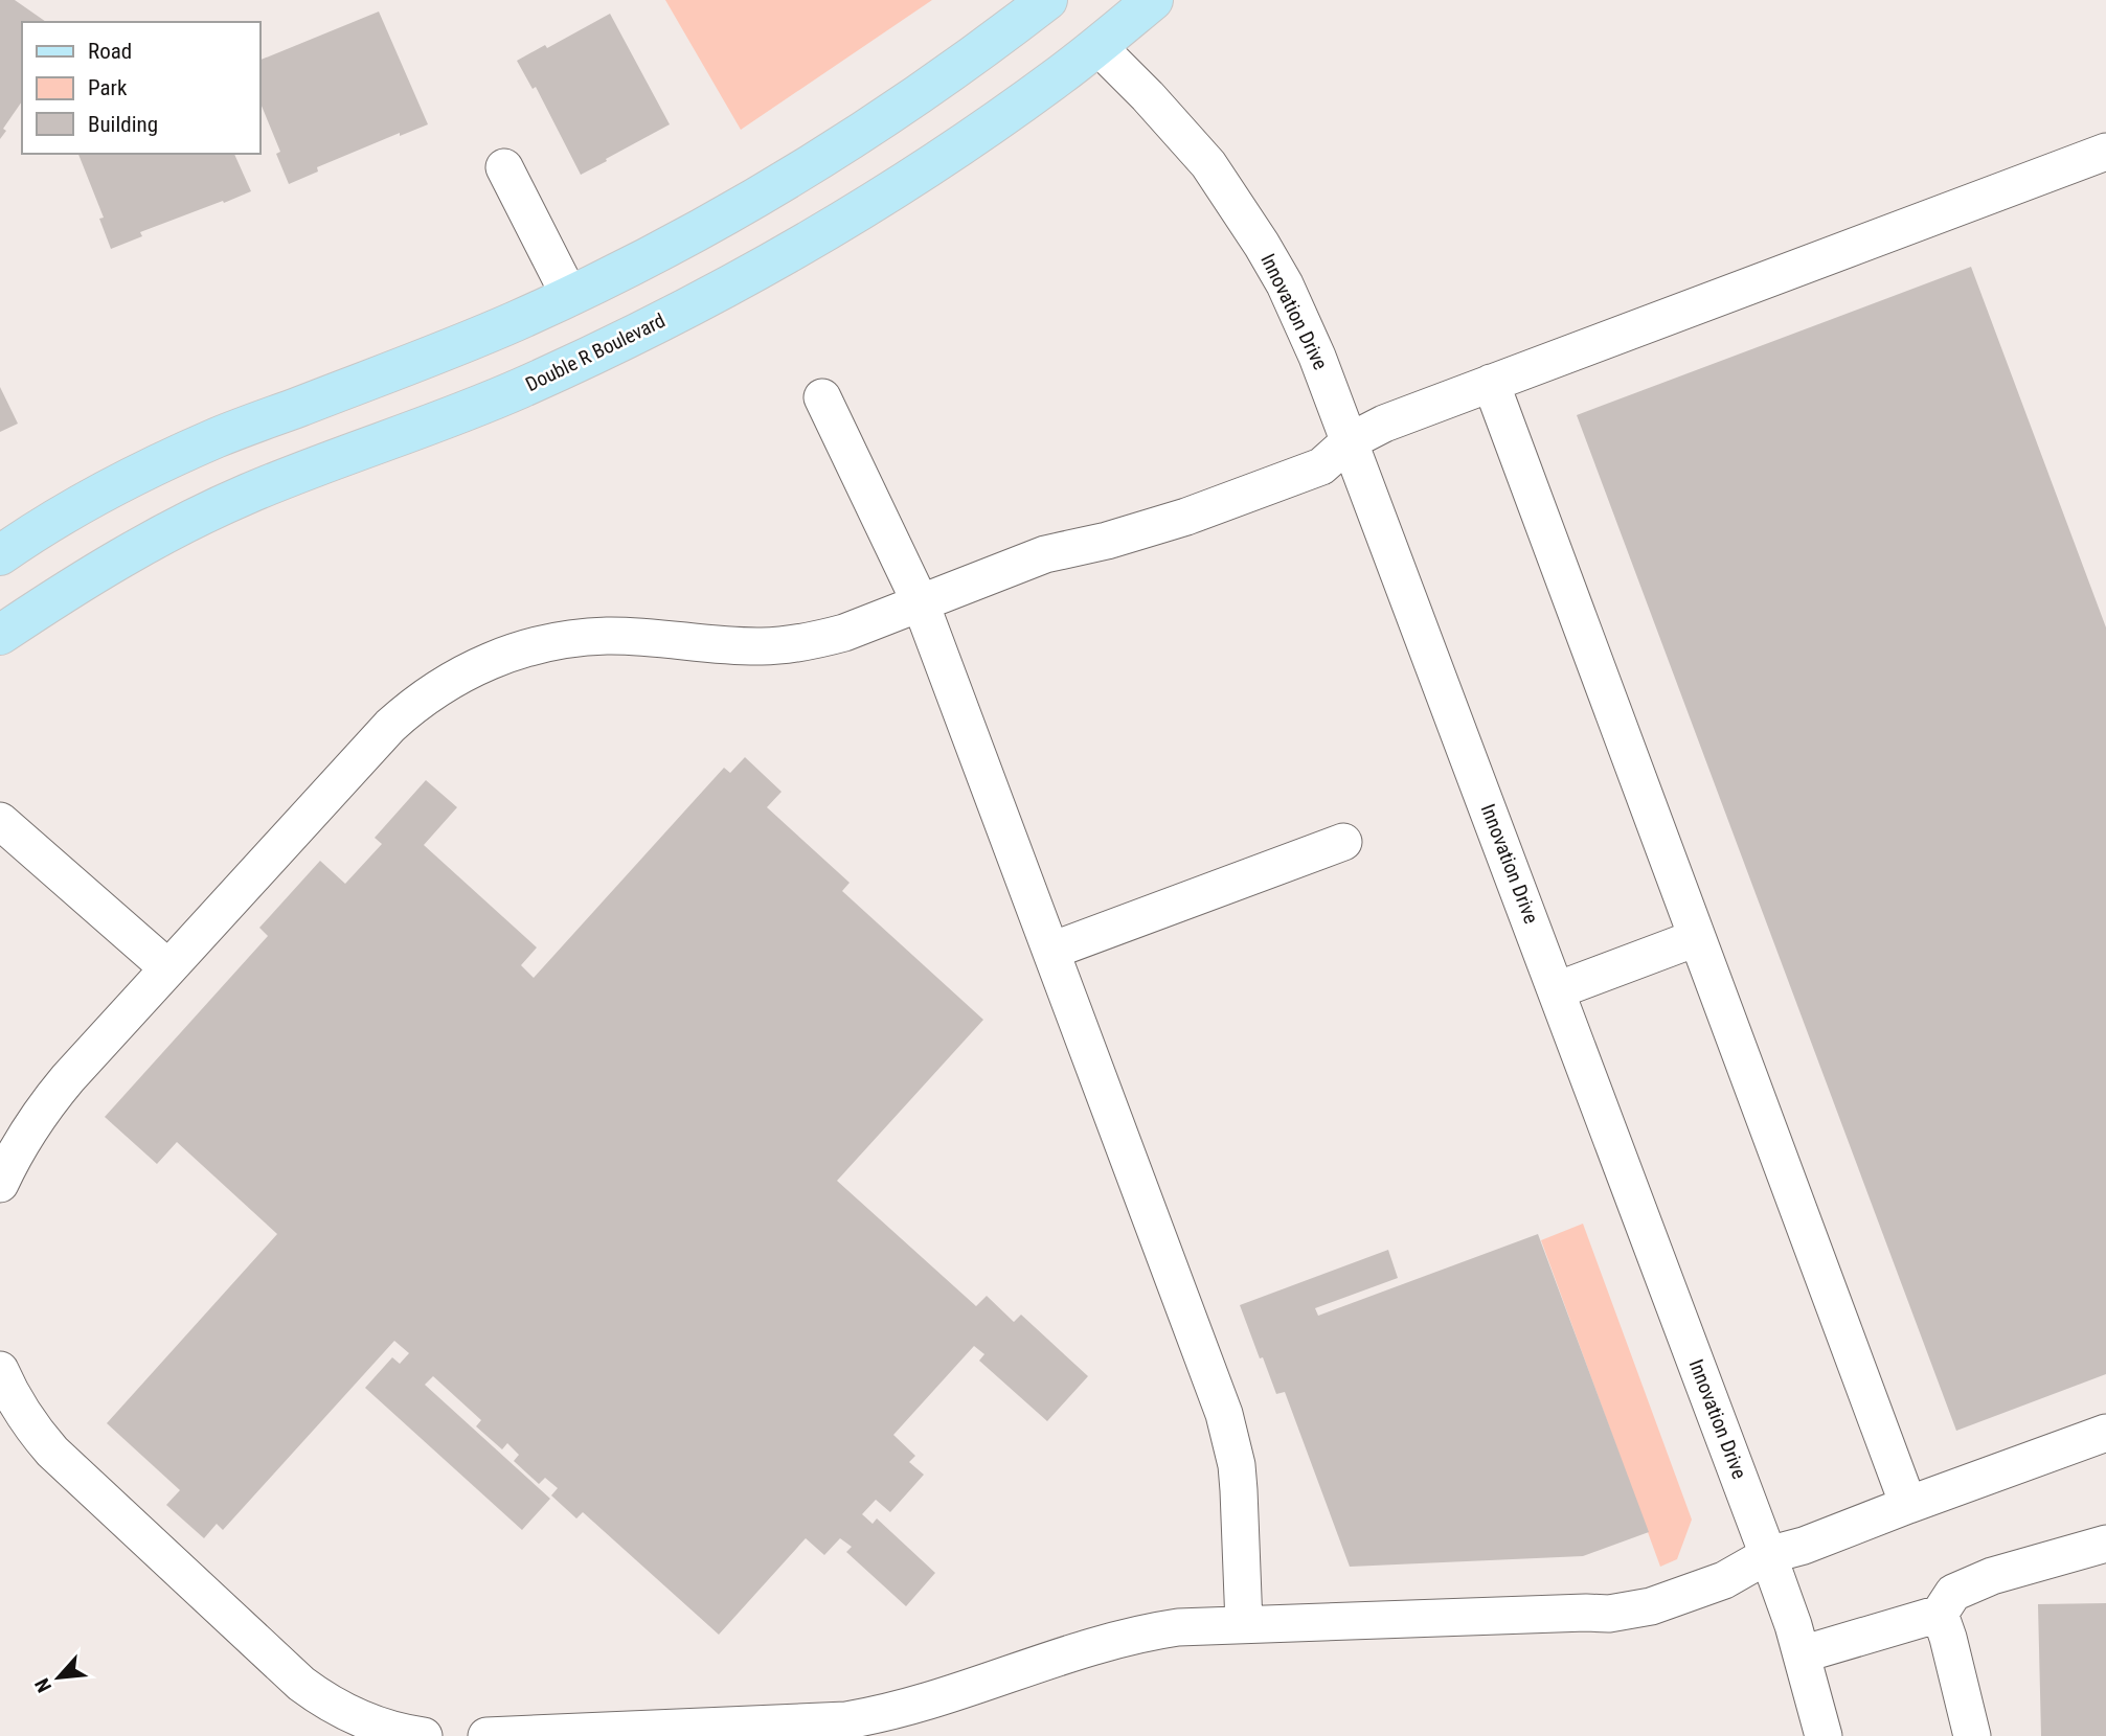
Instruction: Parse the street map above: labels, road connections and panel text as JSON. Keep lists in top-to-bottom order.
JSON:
{
  "streets": {
    "main road": ["Double R Boulevard"],
    "street": ["Innovation Drive"]
  },
  "crossings": [
    ["Innovation Drive", "Double R Boulevard"]
  ],
  "legend": ["Road", "Park", "Building"],
  "north": "bottom left"
}
